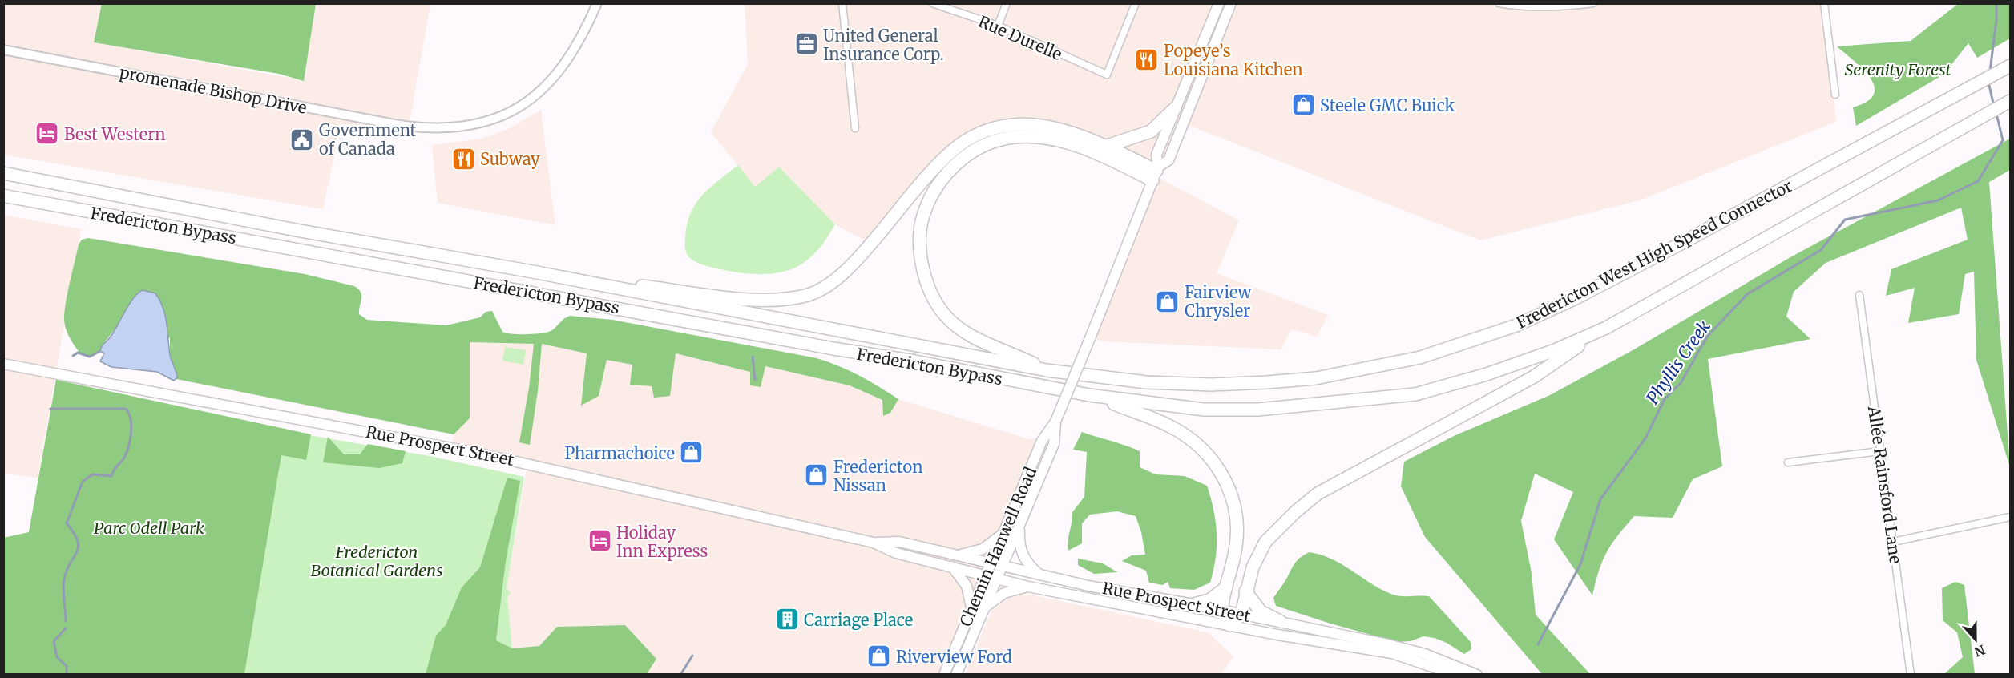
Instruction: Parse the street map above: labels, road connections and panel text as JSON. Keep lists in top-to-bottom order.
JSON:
{
  "streets": {
    "highway": ["Fredericton Bypass", "Fredericton West High Speed Connector"],
    "main road": ["Rue Prospect Street", "Chemin Hanwell Road"],
    "street": ["Rue Durelle", "promenade Bishop Drive", "Allée Rainsford Lane"]
  },
  "crossings": [
    ["Fredericton Bypass", "Fredericton West High Speed Connector"],
    ["Rue Prospect Street", "Chemin Hanwell Road"]
  ],
  "water": ["Phyllis Creek"],
  "parks": ["Serenity Forest", "Parc Odell Park", "Fredericton Botanical Gardens"],
  "places": {
    "office": ["United General Insurance Corp."],
    "restaurant": ["Popeye’s Louisiana Kitchen", "Subway"],
    "shop": [
      "Steele GMC Buick",
      "Fairview Chrysler",
      "Pharmachoice",
      "Fredericton Nissan",
      "Riverview Ford"
    ],
    "hotel": ["Best Western", "Holiday Inn Express"],
    "public building": ["Government of Canada"],
    "building": ["Carriage Place"]
  },
  "north": "bottom"
}
